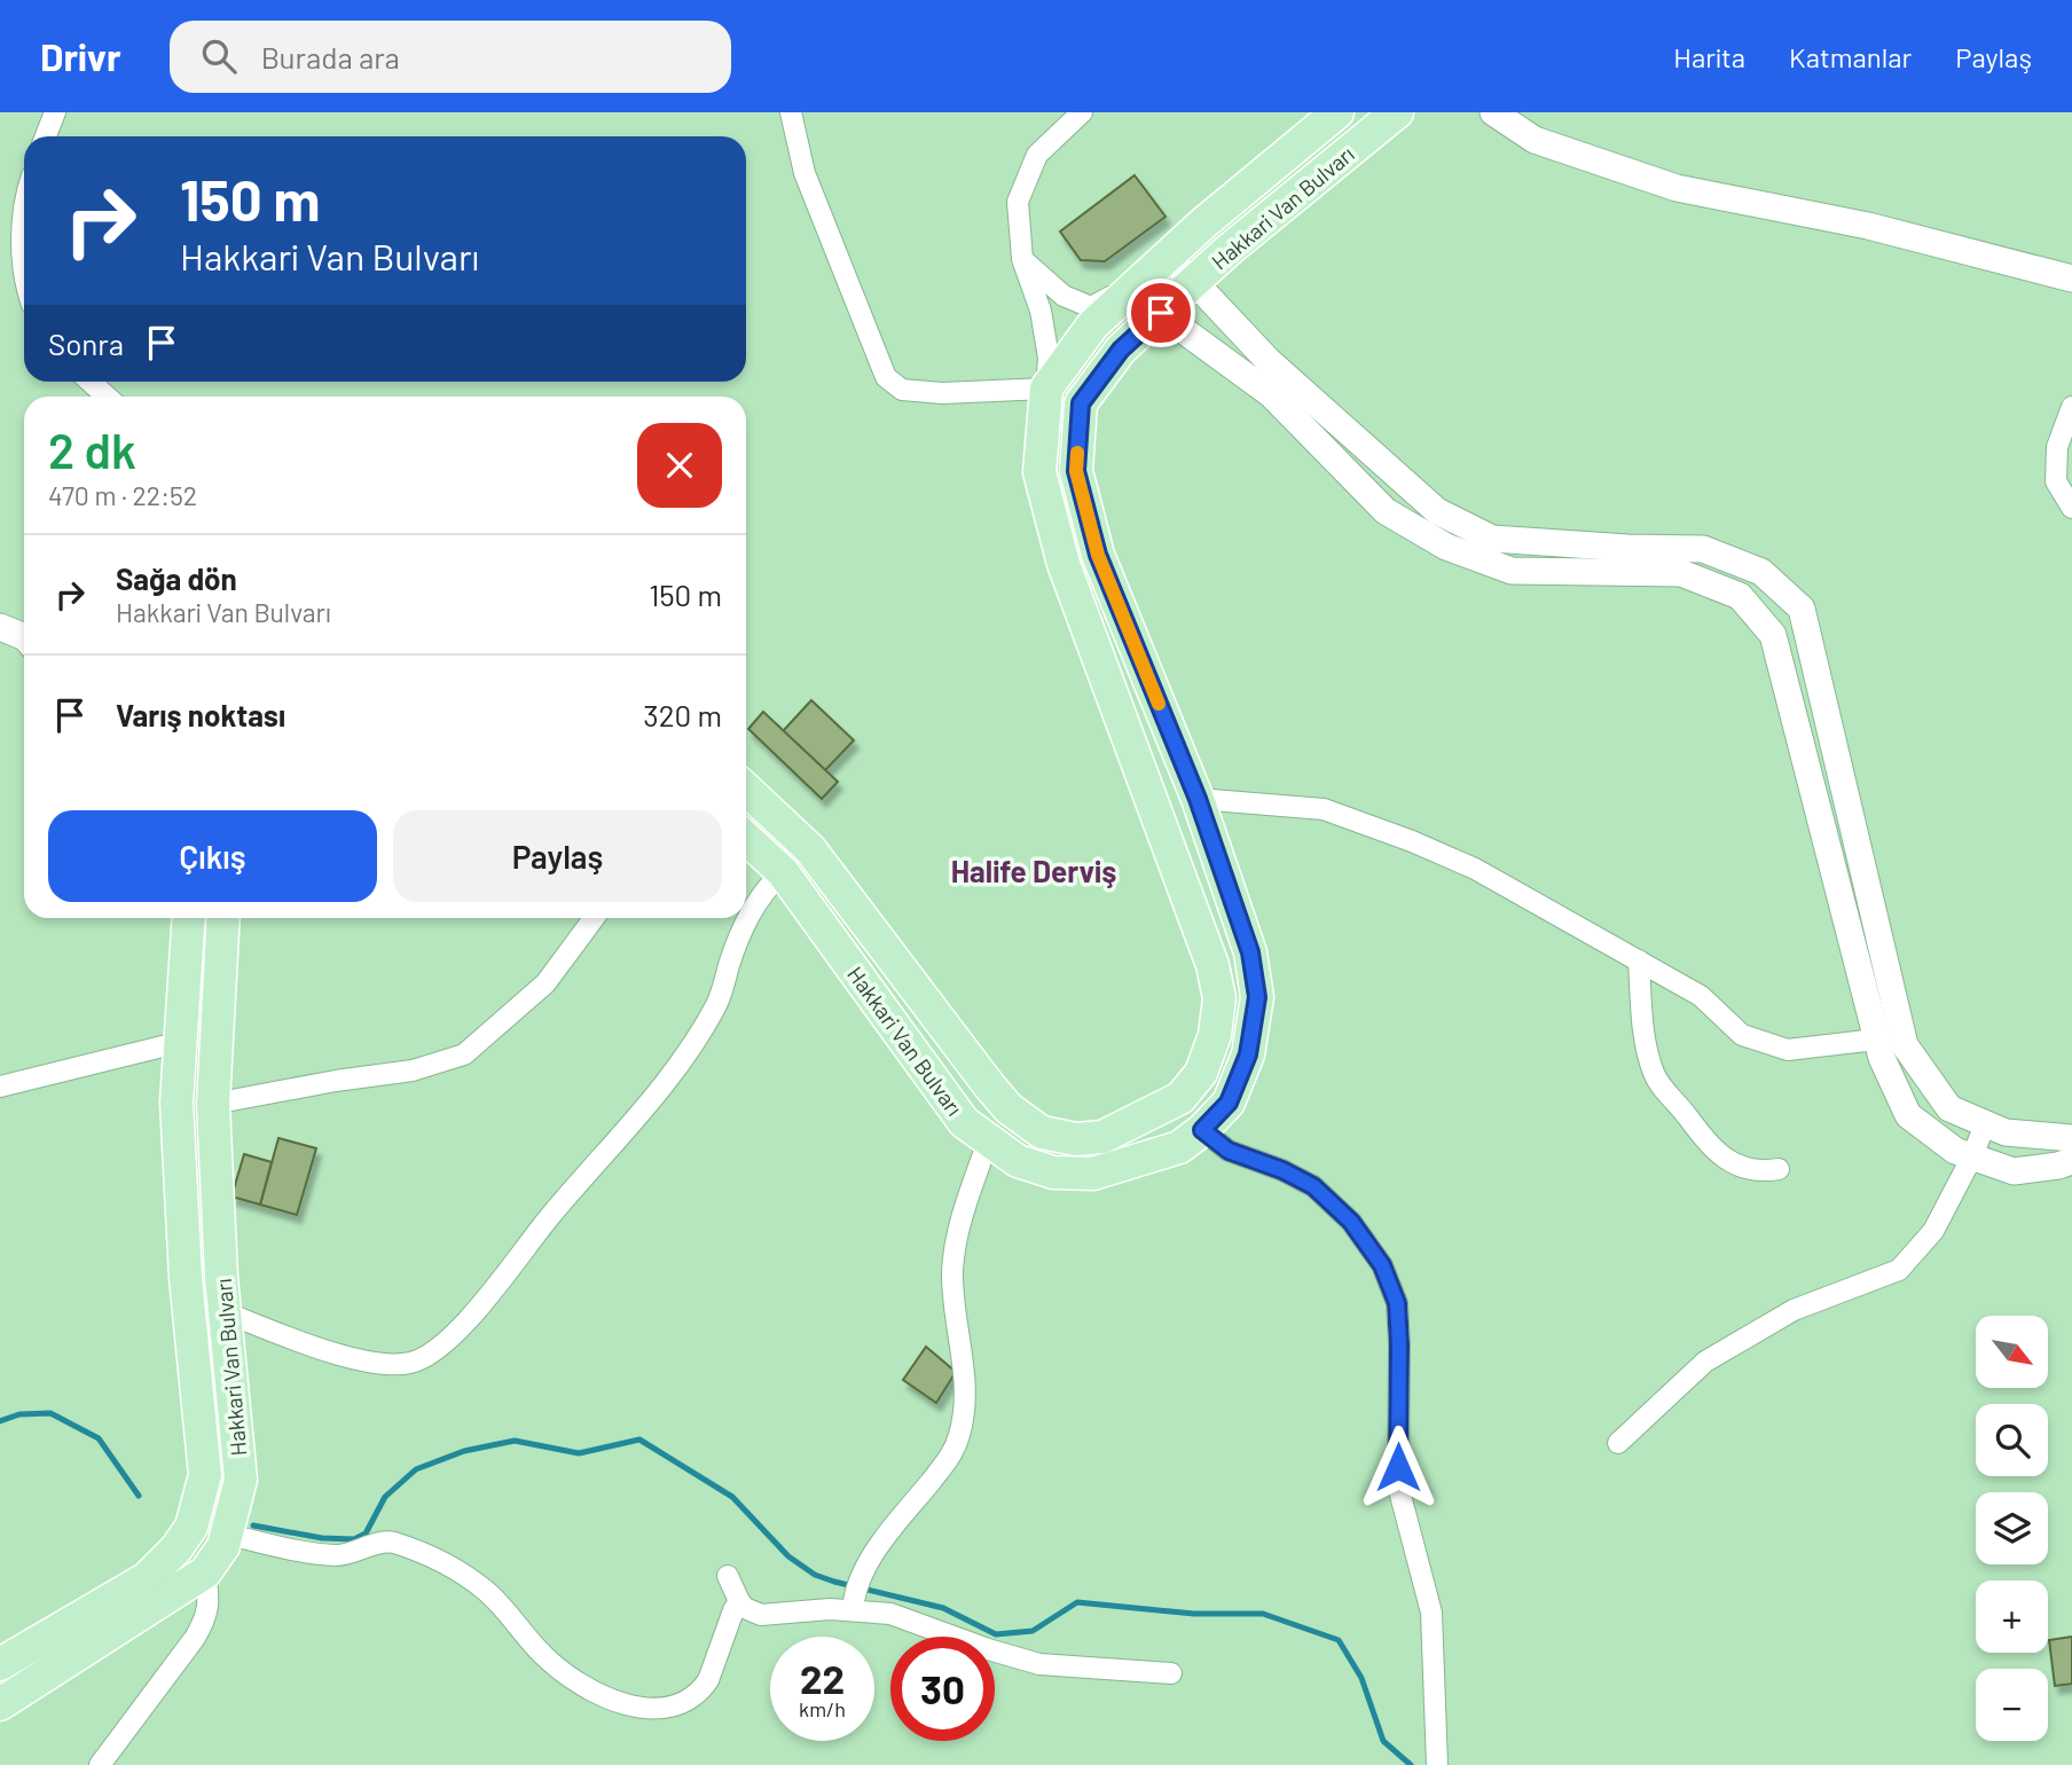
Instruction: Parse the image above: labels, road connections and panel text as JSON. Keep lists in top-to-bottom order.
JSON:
{
  "streets": {
    "main road": ["Hakkari Van Bulvarı"]
  },
  "districts": ["Halife Derviş"],
  "north": "bottom right",
  "page": {
    "header": "Drivr",
    "search": "Burada ara",
    "nav": ["Harita", "Katmanlar", "Paylaş"],
    "turn": ["150 m", "Hakkari Van Bulvarı"],
    "then": "Sonra",
    "heading": ["2 dk", "470 m · 22:52"],
    "list": [
      {
        "name": "Sağa dön",
        "note": "Hakkari Van Bulvarı",
        "value": "150 m"
      },
      {
        "name": "Varış noktası",
        "value": "320 m"
      }
    ],
    "buttons": ["Çıkış", "Paylaş"],
    "map_buttons": ["+", "−"],
    "speed": "22 km/h",
    "limit": "30"
  }
}
